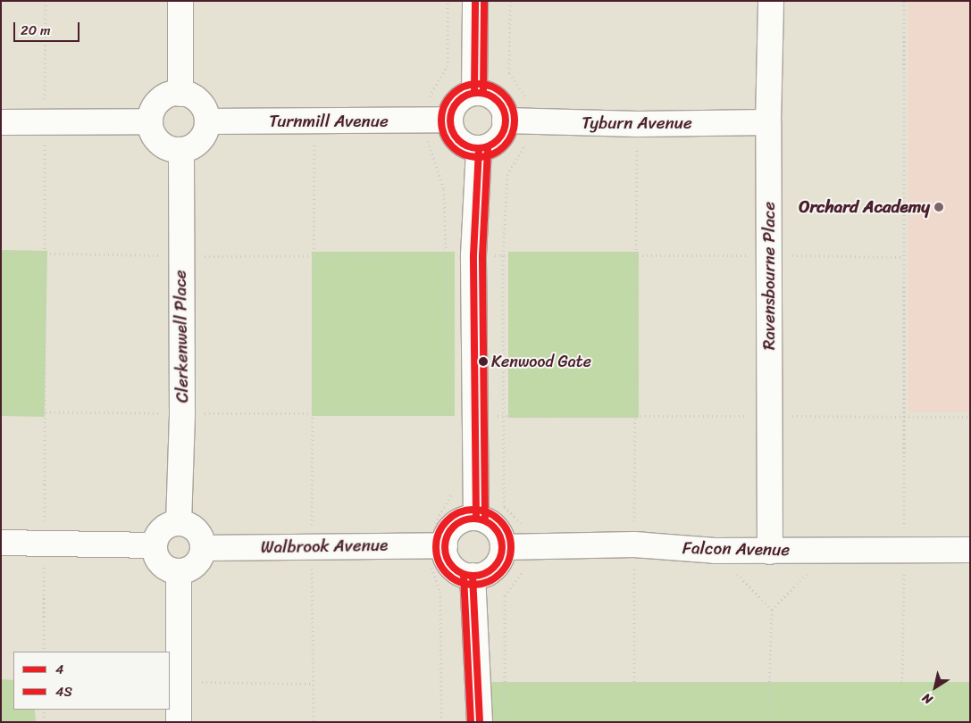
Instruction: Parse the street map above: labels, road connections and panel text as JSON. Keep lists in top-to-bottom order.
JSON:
{
  "streets": {
    "street": [
      "Turnmill Avenue",
      "Tyburn Avenue",
      "Ravensbourne Place",
      "Clerkenwell Place",
      "Walbrook Avenue",
      "Falcon Avenue"
    ]
  },
  "crossings": [
    ["Turnmill Avenue", "Clerkenwell Place"],
    ["Tyburn Avenue", "Ravensbourne Place"],
    ["Ravensbourne Place", "Falcon Avenue"],
    ["Clerkenwell Place", "Walbrook Avenue"],
    ["Walbrook Avenue", "Falcon Avenue"]
  ],
  "places": ["Orchard Academy", "Kenwood Gate"],
  "lines": ["transit line 4", "transit line 4S"],
  "legend": ["4", "4S"],
  "scale_bar": "20 m",
  "north": "bottom left"
}
